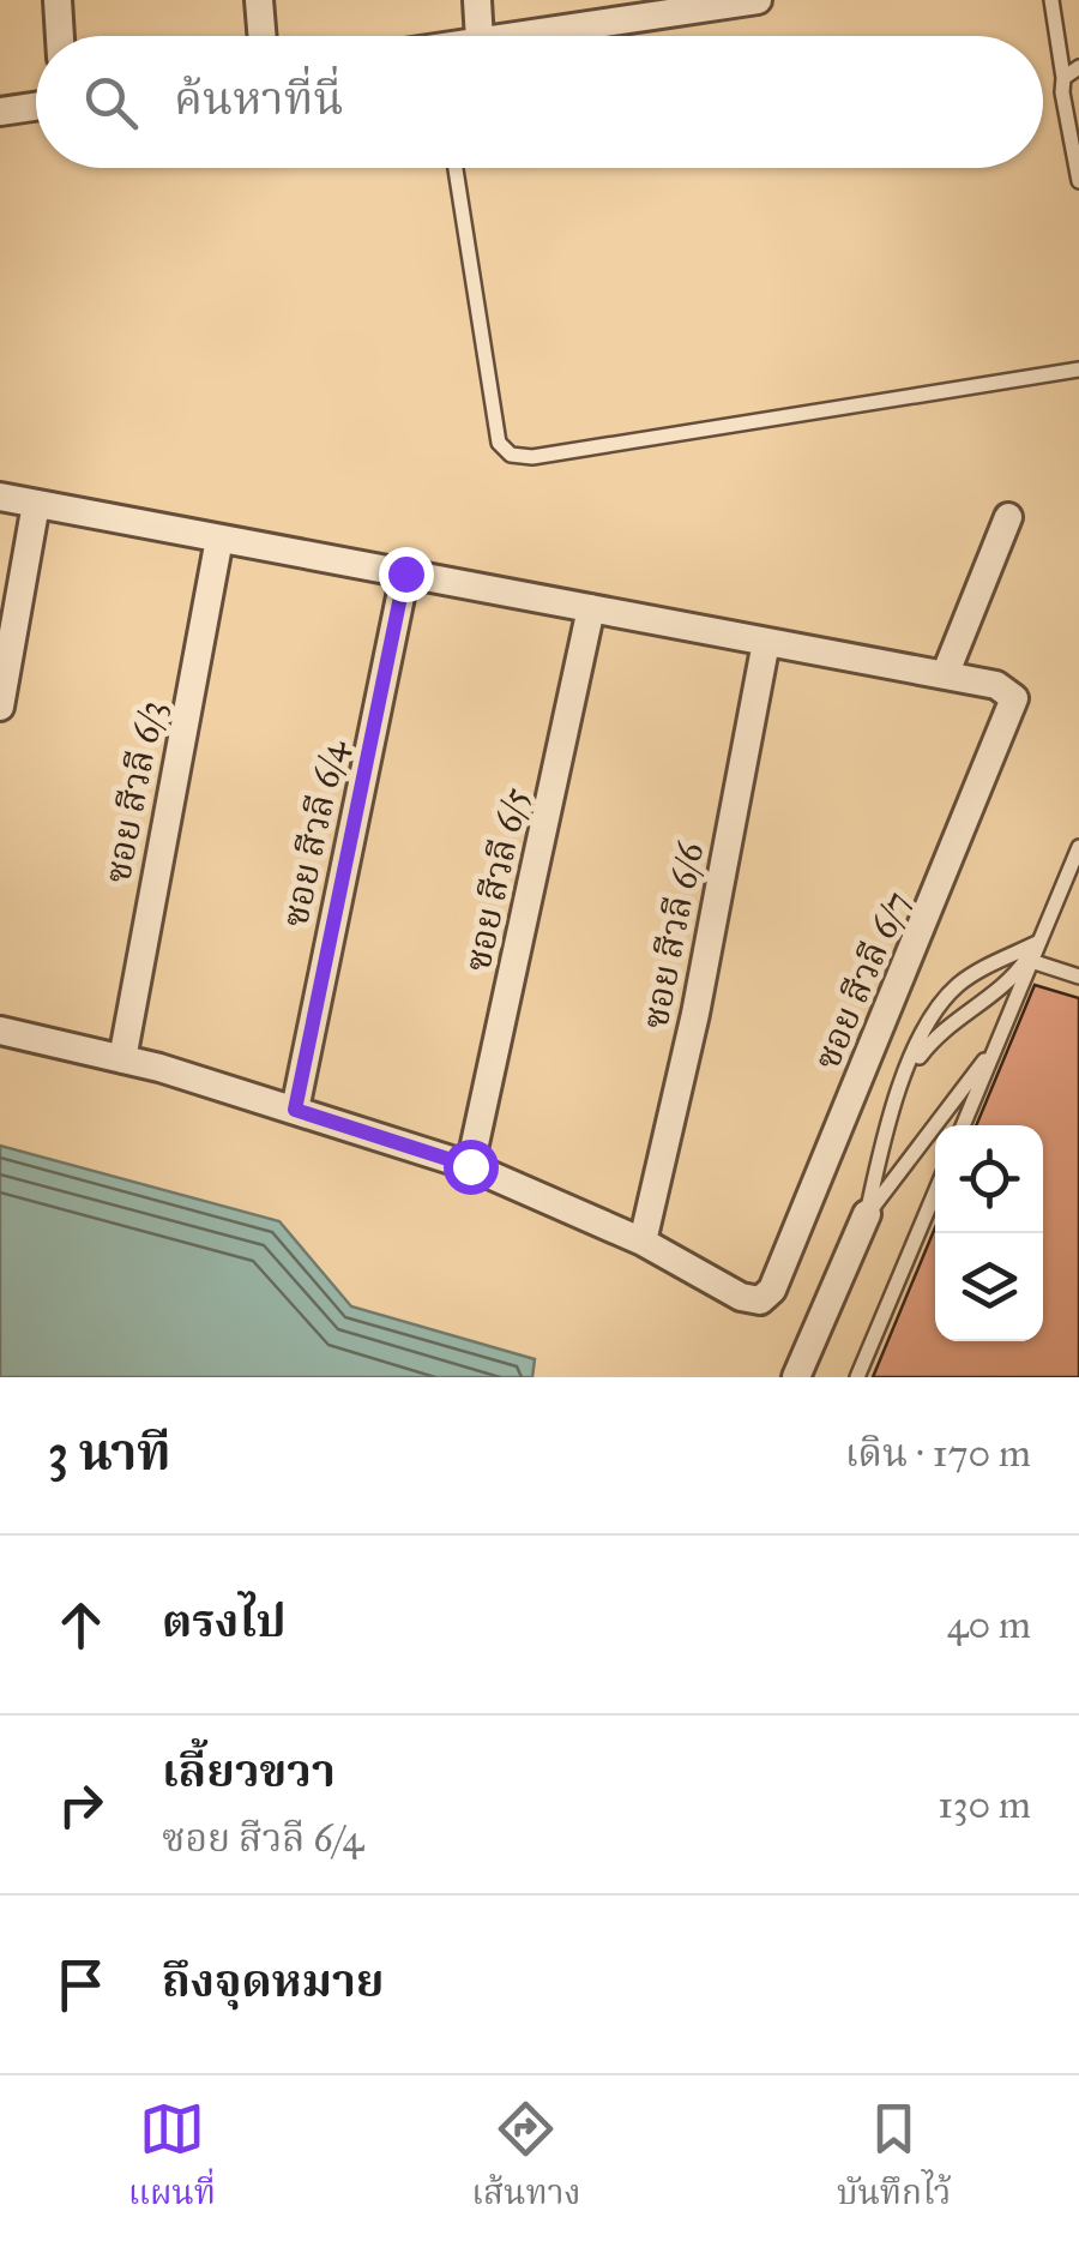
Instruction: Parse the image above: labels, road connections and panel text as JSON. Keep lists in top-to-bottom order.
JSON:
{
  "streets": {
    "street": [
      "ซอย สีวลี 6/3",
      "ซอย สีวลี 6/4",
      "ซอย สีวลี 6/5",
      "ซอย สีวลี 6/6",
      "ซอย สีวลี 6/7"
    ]
  },
  "crossings": [
    ["ซอย สีวลี 6/6", "ซอย สีวลี 6/7"]
  ],
  "page": {
    "search": "ค้นหาที่นี่",
    "heading": ["3 นาที", "เดิน · 170 m"],
    "list": [
      ["ตรงไป", "40 m"],
      ["เลี้ยวขวา", "ซอย สีวลี 6/4", "130 m"],
      "ถึงจุดหมาย"
    ],
    "nav": ["แผนที่", "เส้นทาง", "บันทึกไว้"]
  }
}
